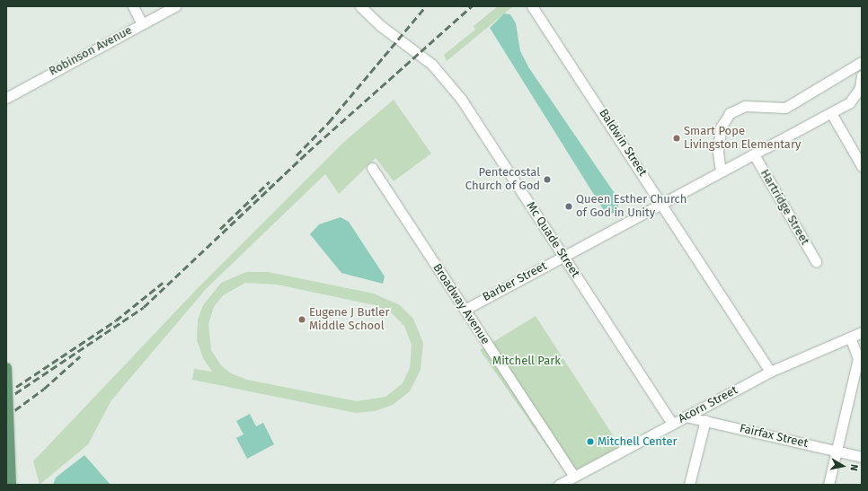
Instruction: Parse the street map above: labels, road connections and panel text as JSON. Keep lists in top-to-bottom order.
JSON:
{
  "streets": {
    "street": [
      "Robinson Avenue",
      "Baldwin Street",
      "Hartridge Street",
      "Mc Quade Street",
      "Barber Street",
      "Broadway Avenue",
      "Acorn Street",
      "Fairfax Street"
    ]
  },
  "crossings": [
    ["Baldwin Street", "Barber Street"],
    ["Baldwin Street", "Acorn Street"],
    ["Hartridge Street", "Barber Street"],
    ["Mc Quade Street", "Barber Street"],
    ["Mc Quade Street", "Acorn Street"],
    ["Barber Street", "Broadway Avenue"],
    ["Broadway Avenue", "Acorn Street"],
    ["Acorn Street", "Fairfax Street"]
  ],
  "parks": ["Mitchell Park"],
  "places": [
    "Smart Pope Livingston Elementary",
    "Pentecostal Church of God",
    "Queen Esther Church of God in Unity",
    "Eugene J Butler Middle School",
    "Mitchell Center"
  ],
  "north": "right"
}
